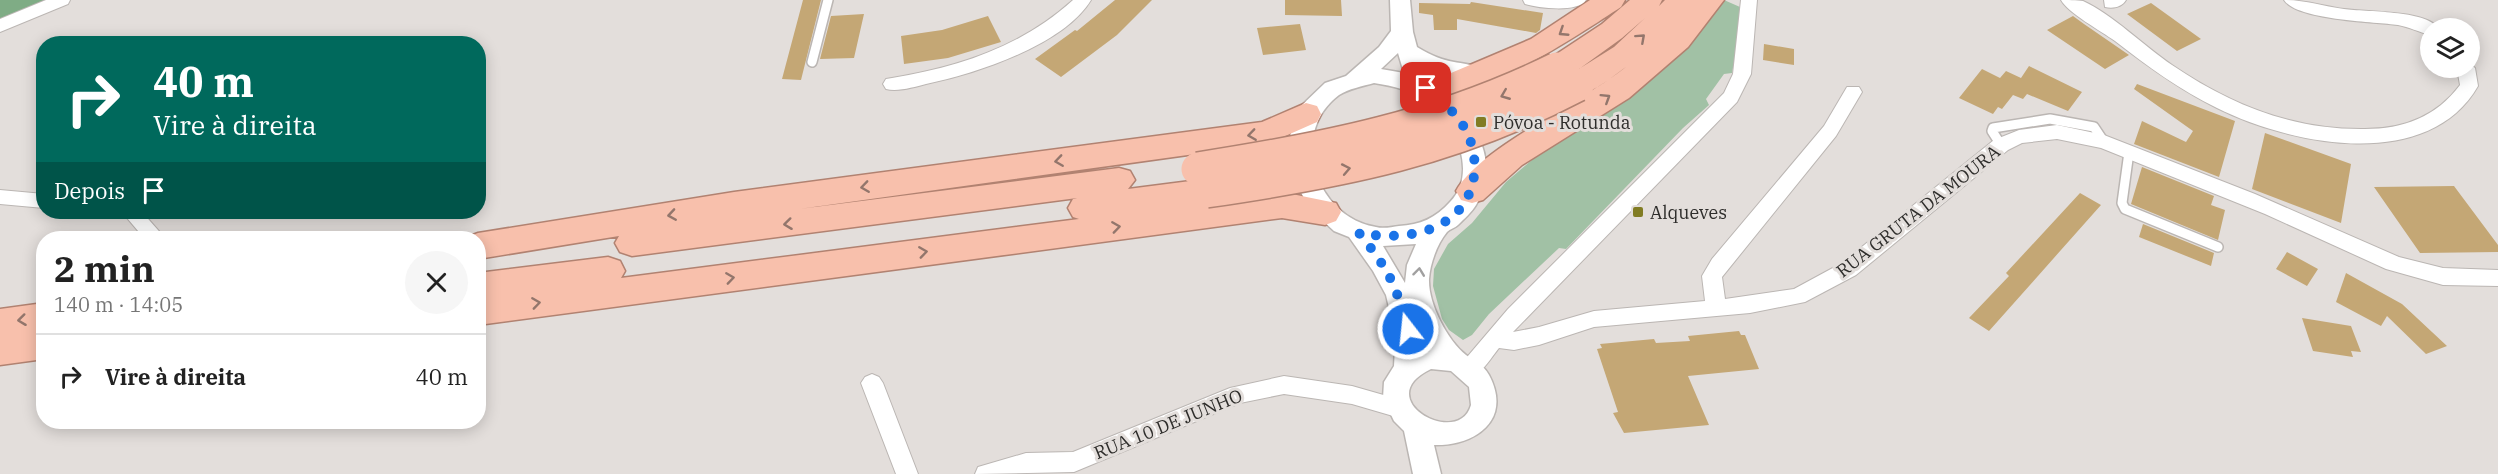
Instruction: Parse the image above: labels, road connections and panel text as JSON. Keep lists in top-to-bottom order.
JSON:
{
  "streets": {
    "street": ["RUA GRUTA DA MOURA", "RUA 10 DE JUNHO"]
  },
  "places": {
    "transit": ["Póvoa - Rotunda", "Alqueves"]
  },
  "page": {
    "turn": ["40 m", "Vire à direita"],
    "then": "Depois",
    "heading": ["2 min", "140 m · 14:05"],
    "list": [
      {
        "name": "Vire à direita",
        "value": "40 m"
      }
    ]
  }
}
